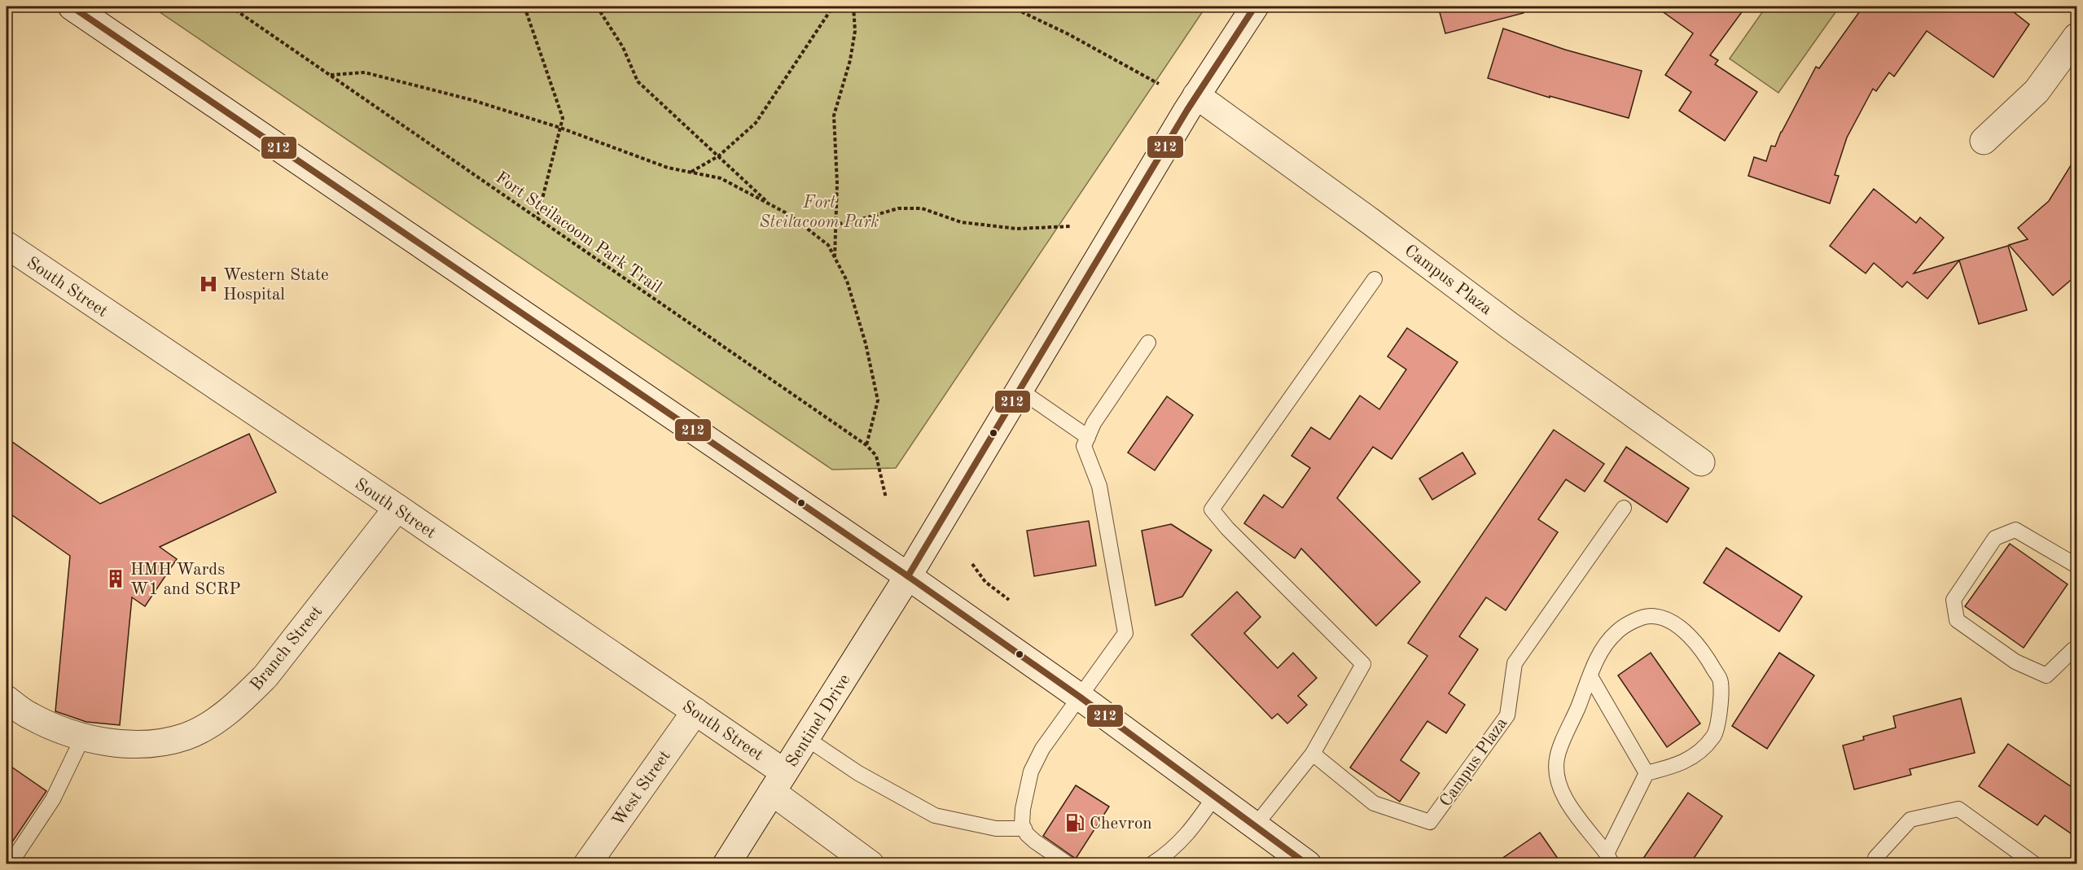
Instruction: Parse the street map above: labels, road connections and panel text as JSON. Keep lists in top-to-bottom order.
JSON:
{
  "streets": {
    "street": [
      "Campus Plaza",
      "South Street",
      "Branch Street",
      "Sentinel Drive",
      "West Street"
    ],
    "path": ["Fort Steilacoom Park Trail"]
  },
  "crossings": [
    ["Campus Plaza", "Sentinel Drive"],
    ["South Street", "Branch Street"],
    ["South Street", "Sentinel Drive"],
    ["South Street", "West Street"]
  ],
  "parks": ["Fort Steilacoom Park"],
  "places": {
    "hospital": ["Western State Hospital"],
    "building": ["HMH Wards W1 and SCRP"],
    "fuel station": ["Chevron"]
  },
  "lines": ["transit line 212"]
}
